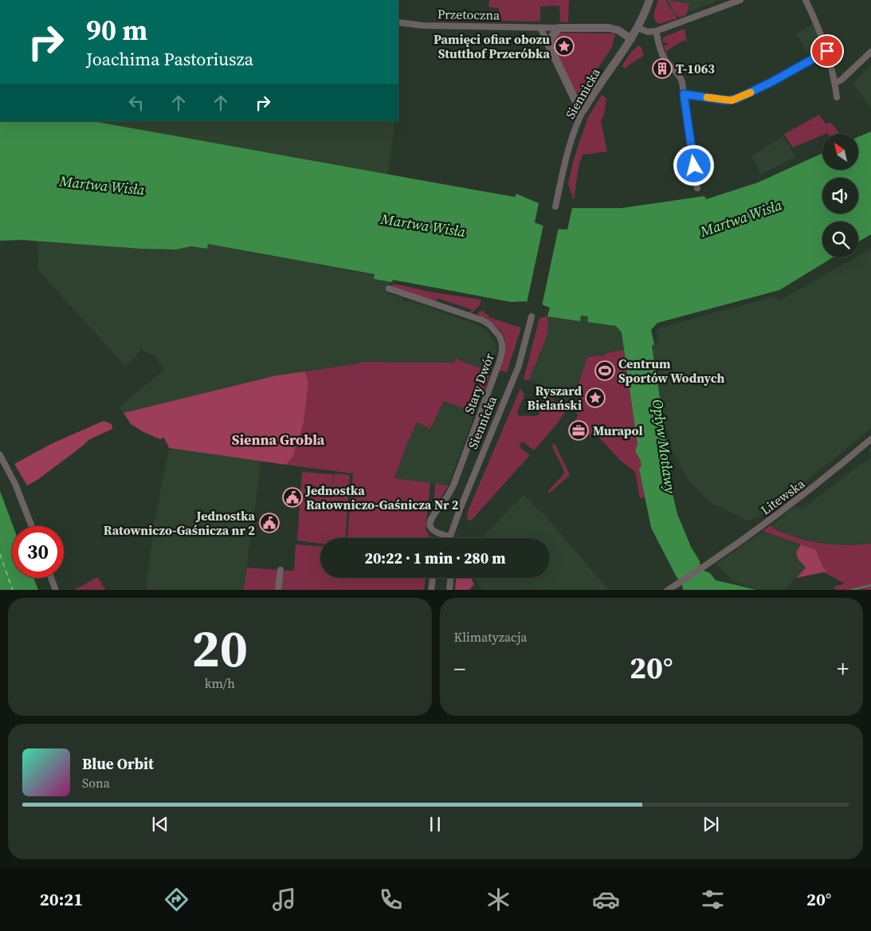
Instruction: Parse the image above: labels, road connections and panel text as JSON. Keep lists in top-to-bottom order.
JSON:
{
  "streets": {
    "street": [
      "Przetoczna",
      "Siennicka",
      "Stary Dwór",
      "Litewska"
    ]
  },
  "crossings": [
    ["Przetoczna", "Siennicka"],
    ["Siennicka", "Stary Dwór"]
  ],
  "districts": ["Sienna Grobla"],
  "water": ["Martwa Wisła", "Opływ Motławy"],
  "places": {
    "place": ["Pamięci ofiar obozu Stutthof Przeróbka", "Ryszard Bielański"],
    "building": ["T-1063"],
    "sports": ["Centrum Sportów Wodnych"],
    "office": ["Murapol"],
    "public building": ["Jednostka Ratowniczo-Gaśnicza Nr 2", "Jednostka Ratowniczo-Gaśnicza nr 2"]
  },
  "north": "top left",
  "page": {
    "turn": ["90 m", "Joachima Pastoriusza"],
    "limit": "30",
    "trip": "20:22 · 1 min · 280 m",
    "tile": [
      ["20", "km/h"],
      "Klimatyzacja"
    ],
    "heat": ["−", "20°", "+"],
    "song": ["Blue Orbit", "Sona"],
    "tabs": ["20:21", "20°"]
  }
}
